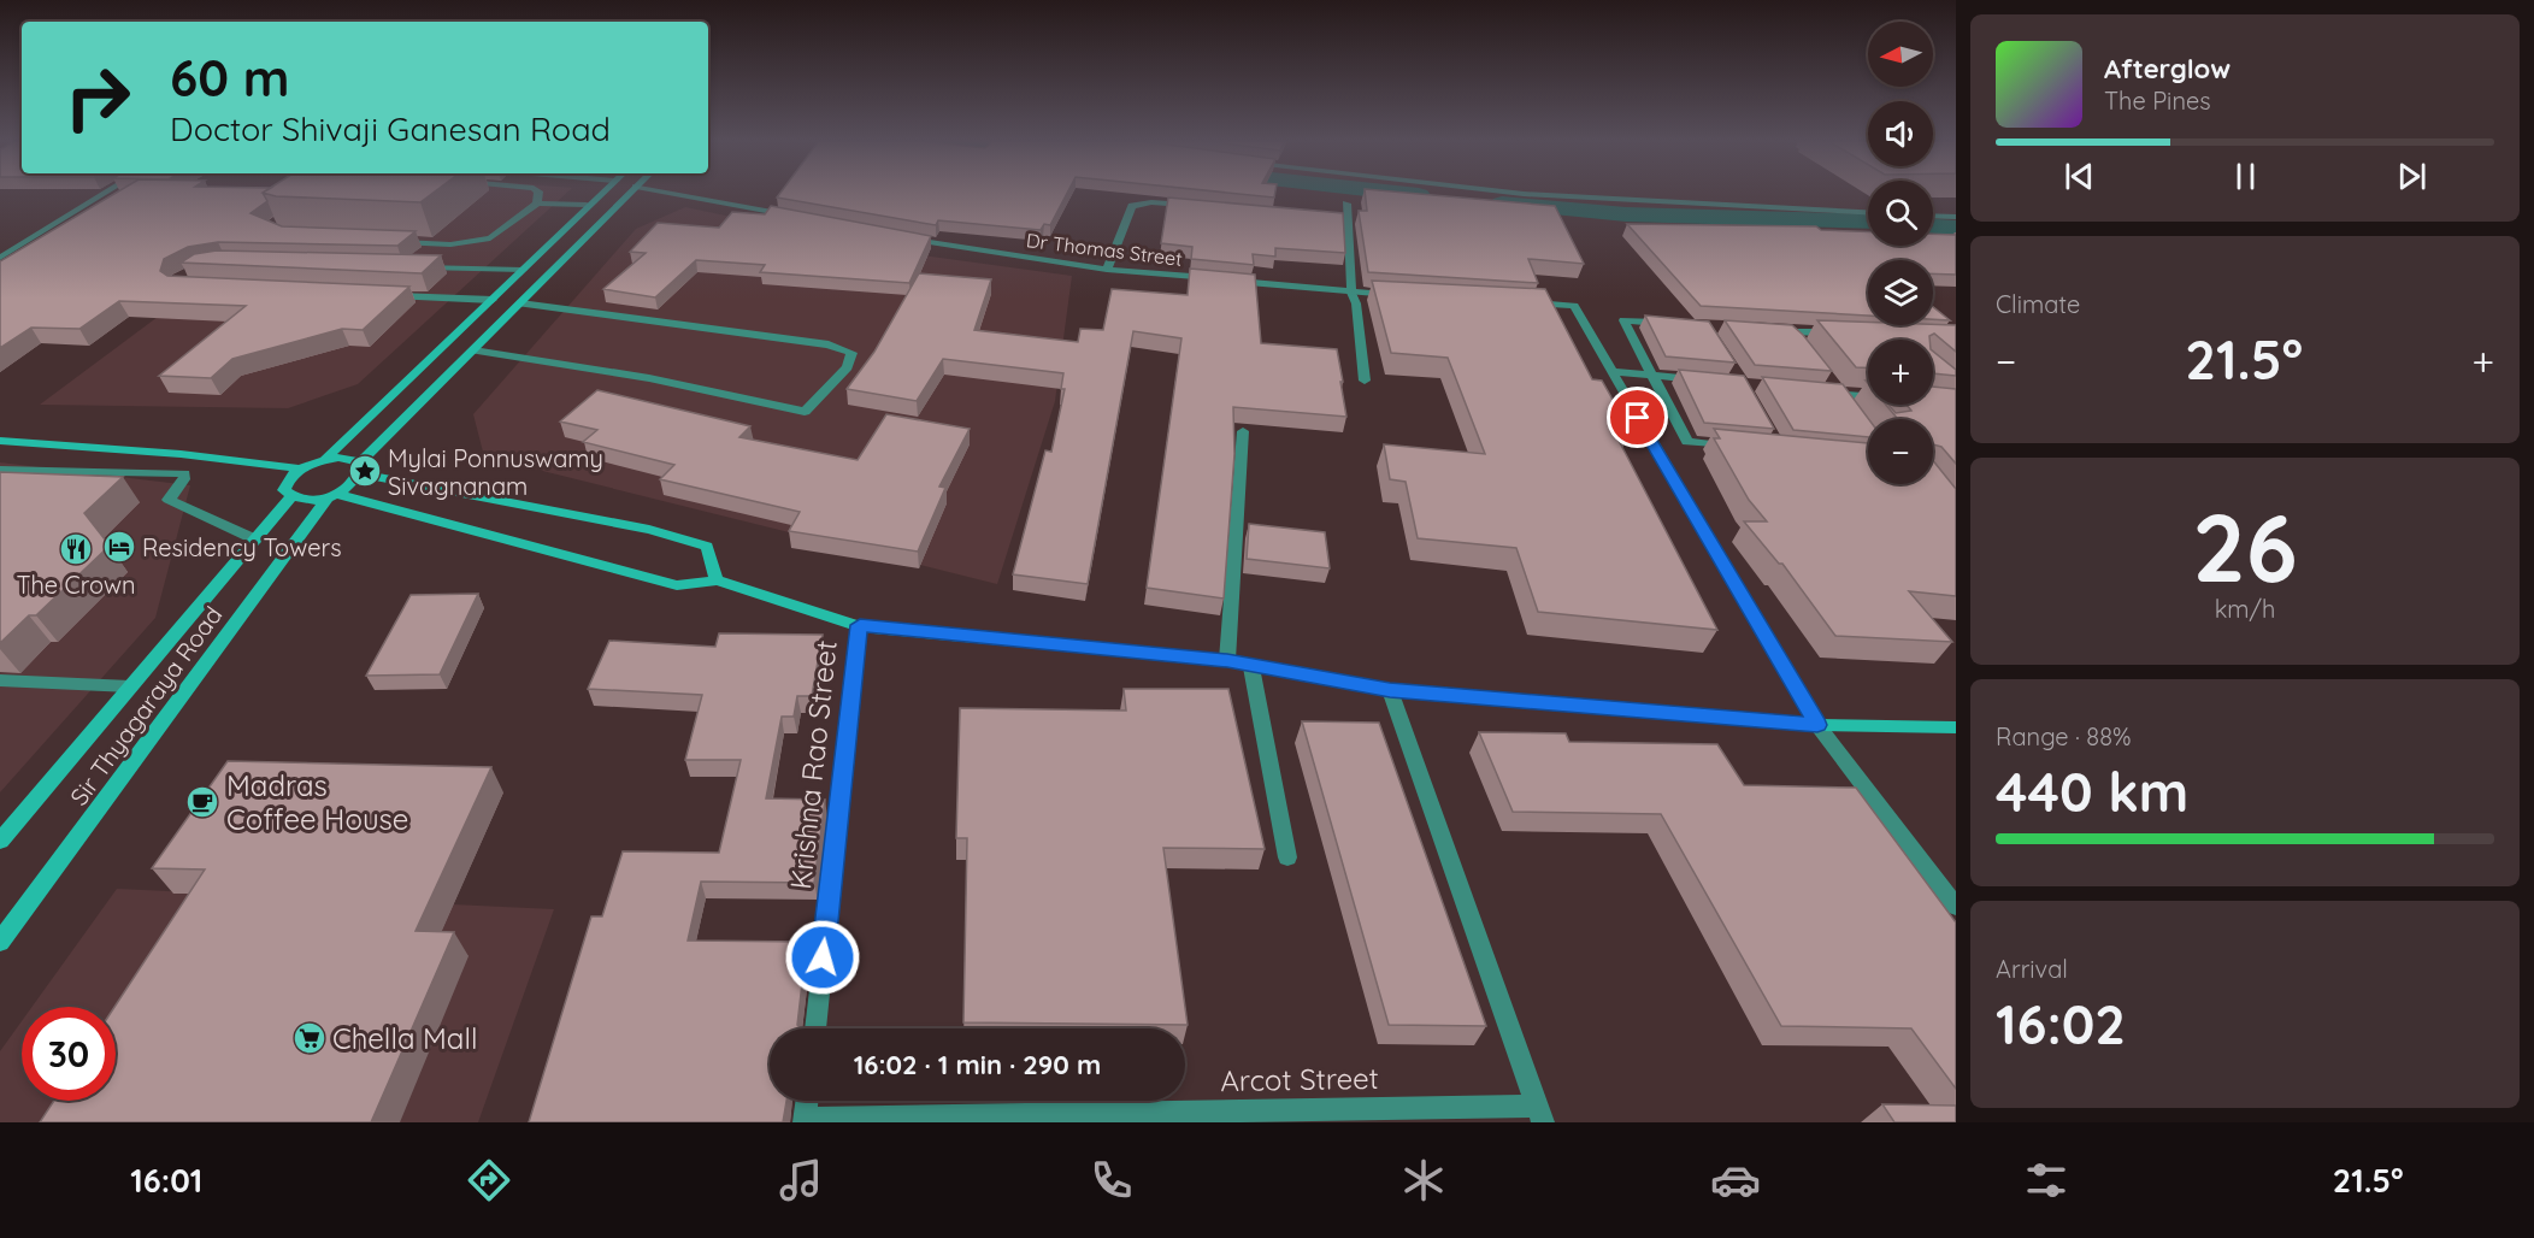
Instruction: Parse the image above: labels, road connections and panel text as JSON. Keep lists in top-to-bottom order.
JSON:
{
  "streets": {
    "main road": ["Sir Thyagaraya Road"],
    "street": ["Dr Thomas Street", "Krishna Rao Street", "Arcot Street"]
  },
  "places": {
    "place": ["Mylai Ponnuswamy Sivagnanam"],
    "hotel": ["Residency Towers"],
    "restaurant": ["The Crown"],
    "cafe": ["Madras Coffee House"],
    "supermarket": ["Chella Mall"]
  },
  "north": "left",
  "page": {
    "map_buttons": ["+", "−"],
    "turn": ["60 m", "Doctor Shivaji Ganesan Road"],
    "song": ["Afterglow", "The Pines"],
    "tile": [
      "Climate",
      ["26", "km/h"],
      ["Range · 88%", "440 km"],
      ["Arrival", "16:02"]
    ],
    "heat": ["−", "21.5°", "+"],
    "limit": "30",
    "trip": "16:02 · 1 min · 290 m",
    "tabs": ["16:01", "21.5°"]
  }
}
